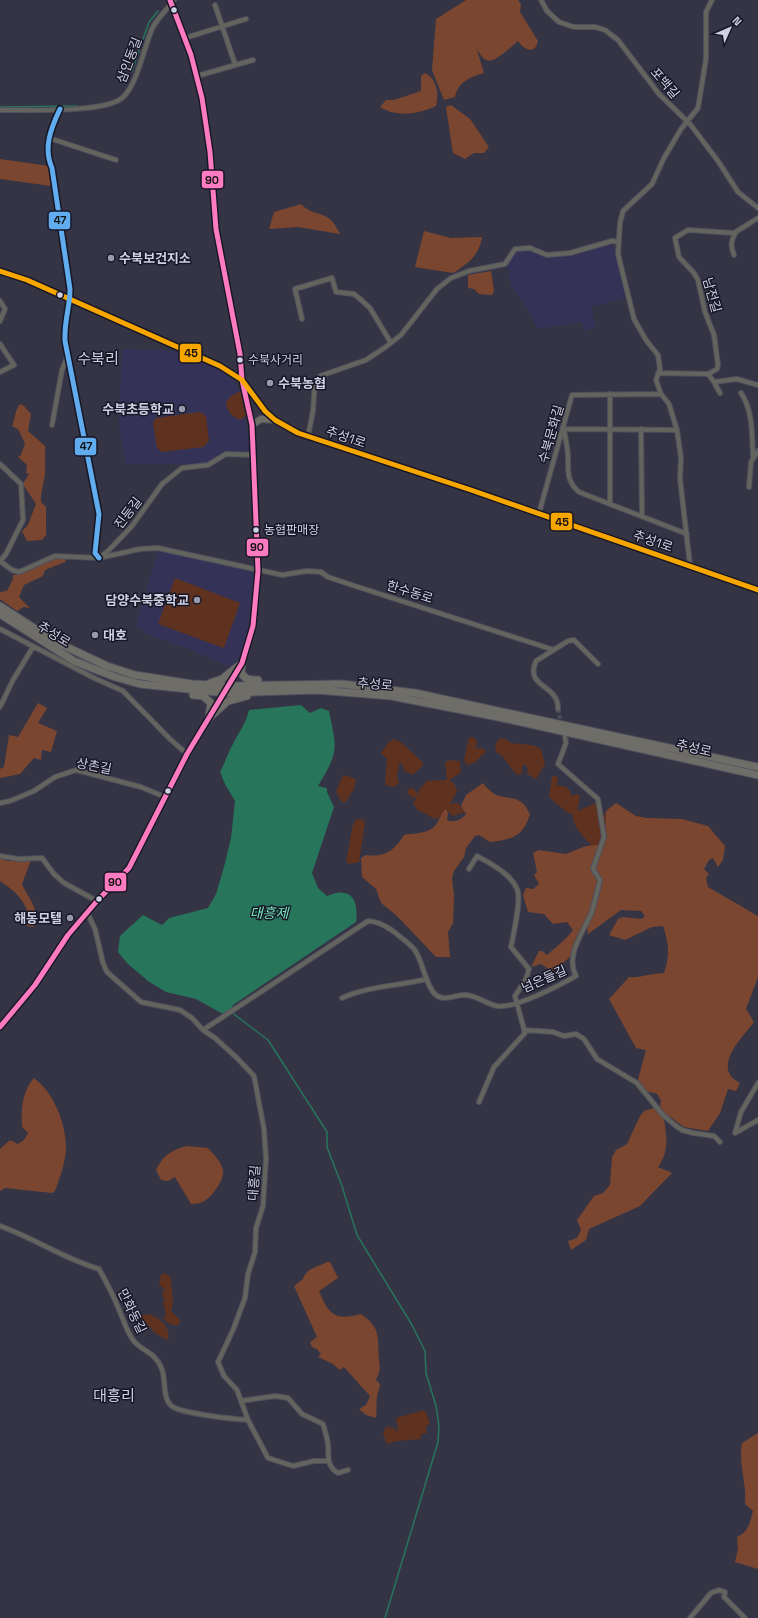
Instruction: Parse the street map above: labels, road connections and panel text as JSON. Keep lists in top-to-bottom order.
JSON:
{
  "streets": {
    "main road": ["추성로"],
    "street": [
      "삼인동길",
      "포백길",
      "남전길",
      "수북문화길",
      "추성1로",
      "진등길",
      "한수동로",
      "상촌길",
      "넘은들길",
      "대흥길",
      "만화동길"
    ]
  },
  "crossings": [
    ["수북문화길", "추성1로"],
    ["대흥길", "만화동길"]
  ],
  "districts": ["수북리", "대흥리"],
  "water": ["대흥제"],
  "places": [
    "수북보건지소",
    "수북사거리",
    "수북농협",
    "수북초등학교",
    "농협판매장",
    "담양수북중학교",
    "대호",
    "해동모텔"
  ],
  "lines": ["transit line 90", "transit line 47", "transit line 45"],
  "north": "top right"
}
